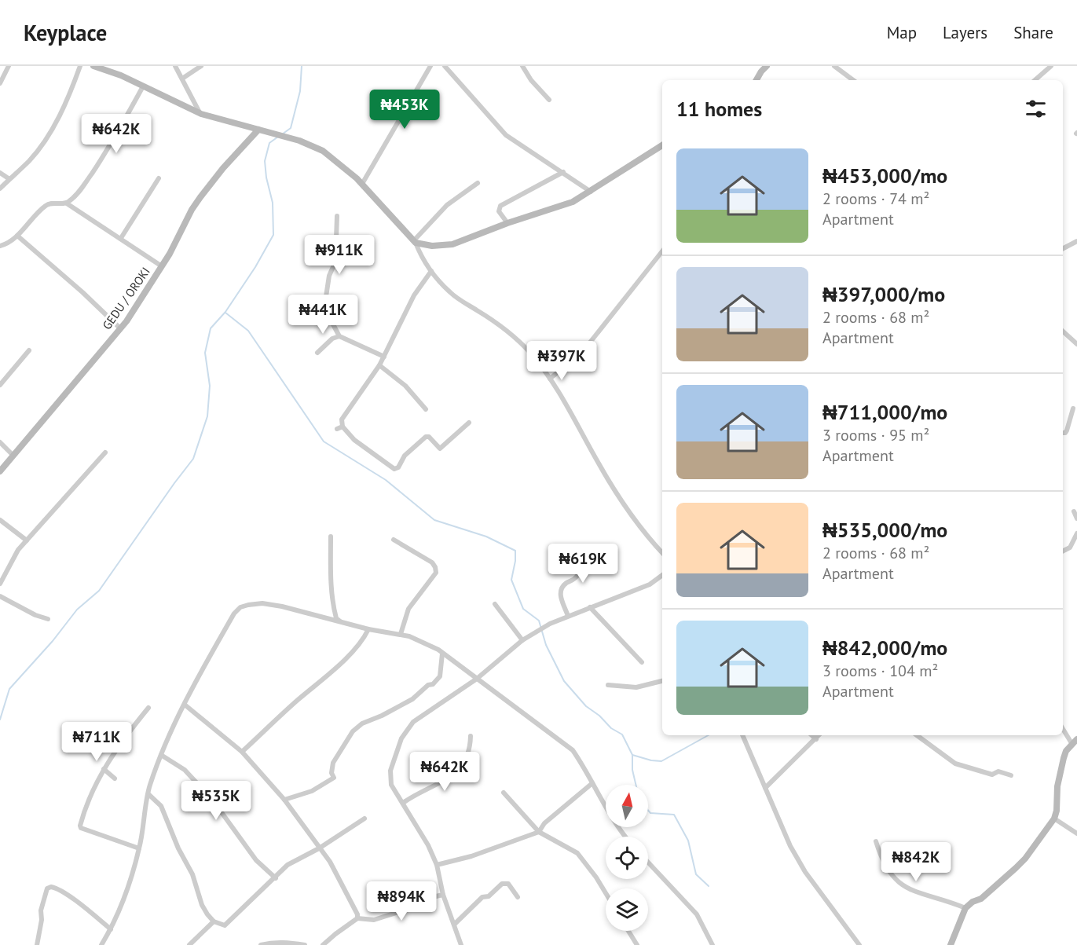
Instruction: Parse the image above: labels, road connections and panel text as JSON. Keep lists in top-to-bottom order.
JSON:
{
  "streets": {
    "main road": ["GEDU / OROKI"]
  },
  "north": "top",
  "page": {
    "header": "Keyplace",
    "nav": ["Map", "Layers", "Share"],
    "heading": "11 homes",
    "price": [
      "₦453K",
      "₦642K",
      "₦911K",
      "₦441K",
      "₦397K",
      "₦619K",
      "₦711K",
      "₦642K",
      "₦535K",
      "₦842K",
      "₦894K"
    ],
    "list": [
      {
        "name": "₦453,000/mo",
        "note": "2 rooms · 74 m² · Apartment"
      },
      {
        "name": "₦397,000/mo",
        "note": "2 rooms · 68 m² · Apartment"
      },
      {
        "name": "₦711,000/mo",
        "note": "3 rooms · 95 m² · Apartment"
      },
      {
        "name": "₦535,000/mo",
        "note": "2 rooms · 68 m² · Apartment"
      },
      {
        "name": "₦842,000/mo",
        "note": "3 rooms · 104 m² · Apartment"
      }
    ]
  }
}
